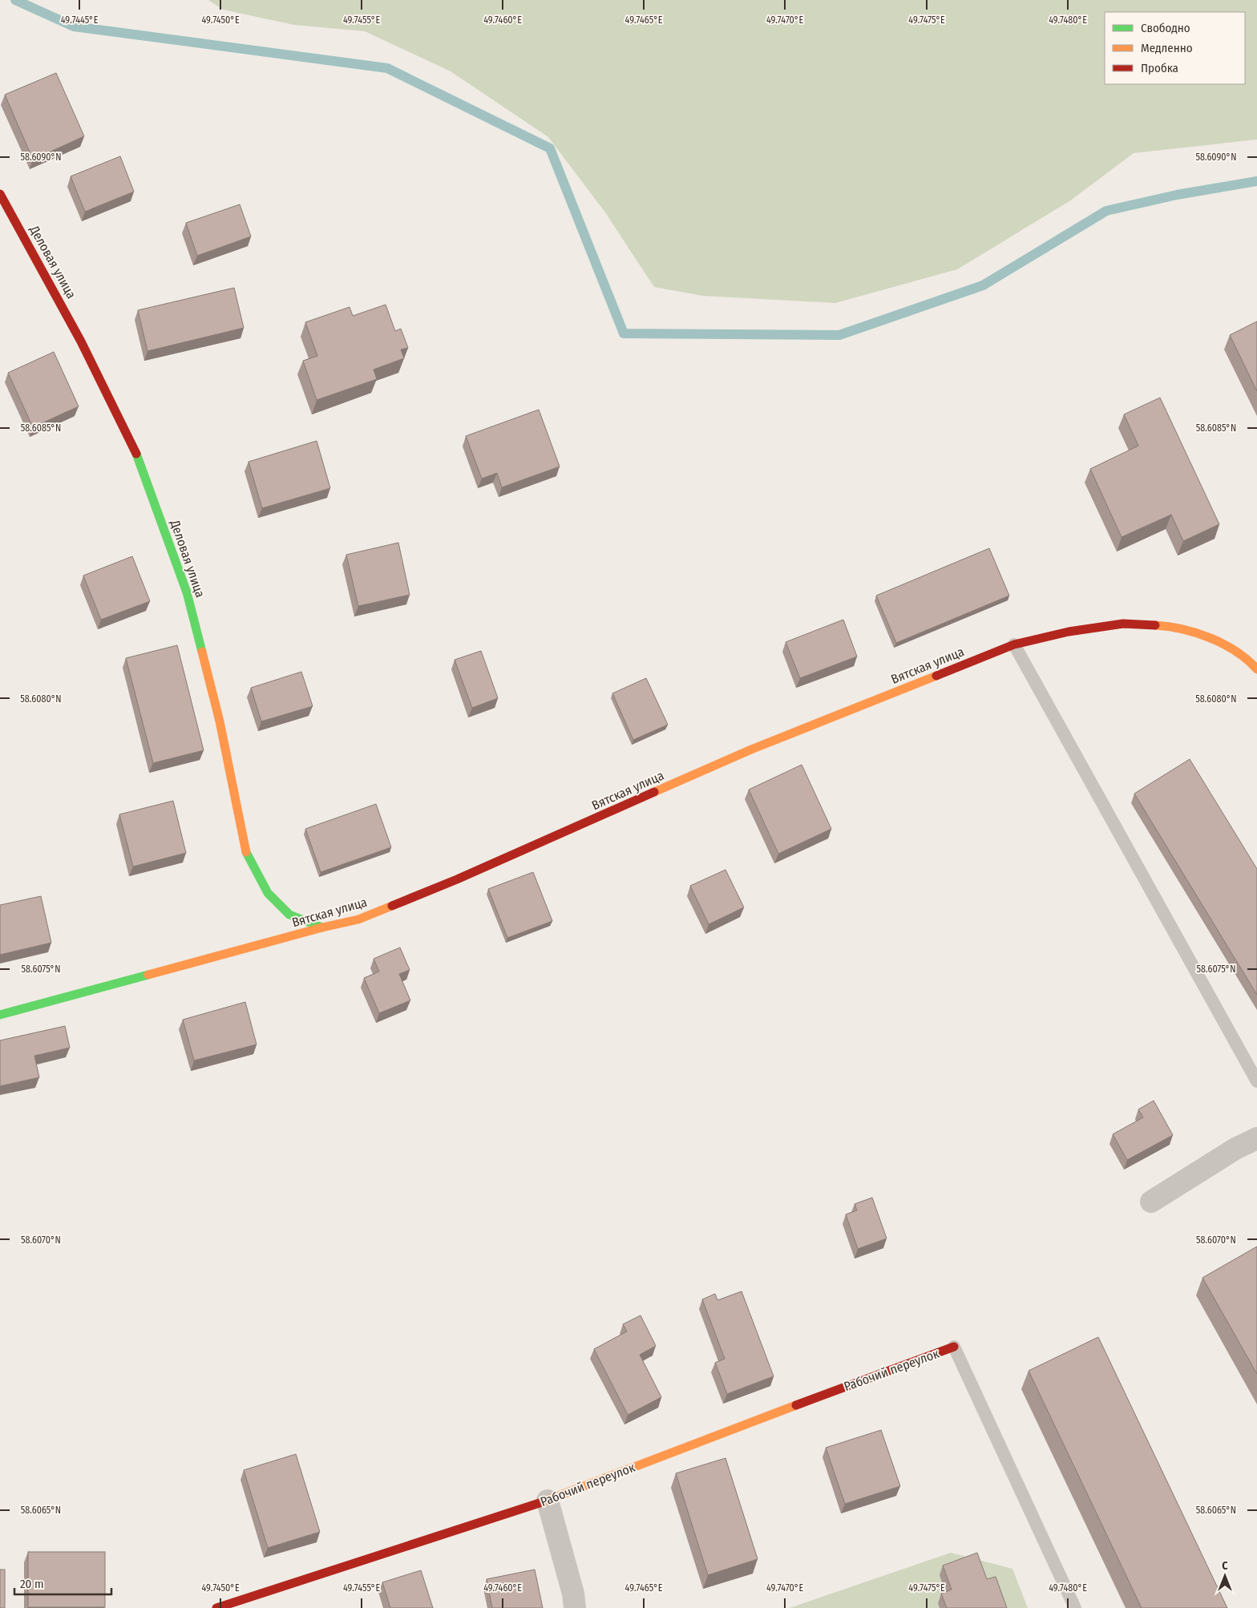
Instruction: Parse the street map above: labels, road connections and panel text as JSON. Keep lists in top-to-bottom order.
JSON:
{
  "streets": {
    "street": ["Деловая улица", "Вятская улица", "Рабочий переулок"]
  },
  "crossings": [
    ["Деловая улица", "Вятская улица"]
  ],
  "legend": ["Свободно", "Медленно", "Пробка"],
  "scale_bar": "20 m",
  "north": "top",
  "coordinates": [
    "49.7445°E",
    "49.7450°E",
    "49.7455°E",
    "49.7460°E",
    "49.7465°E",
    "49.7470°E",
    "49.7475°E",
    "49.7480°E",
    "58.6090°N",
    "58.6085°N",
    "58.6080°N",
    "58.6075°N",
    "58.6070°N",
    "58.6065°N"
  ]
}
